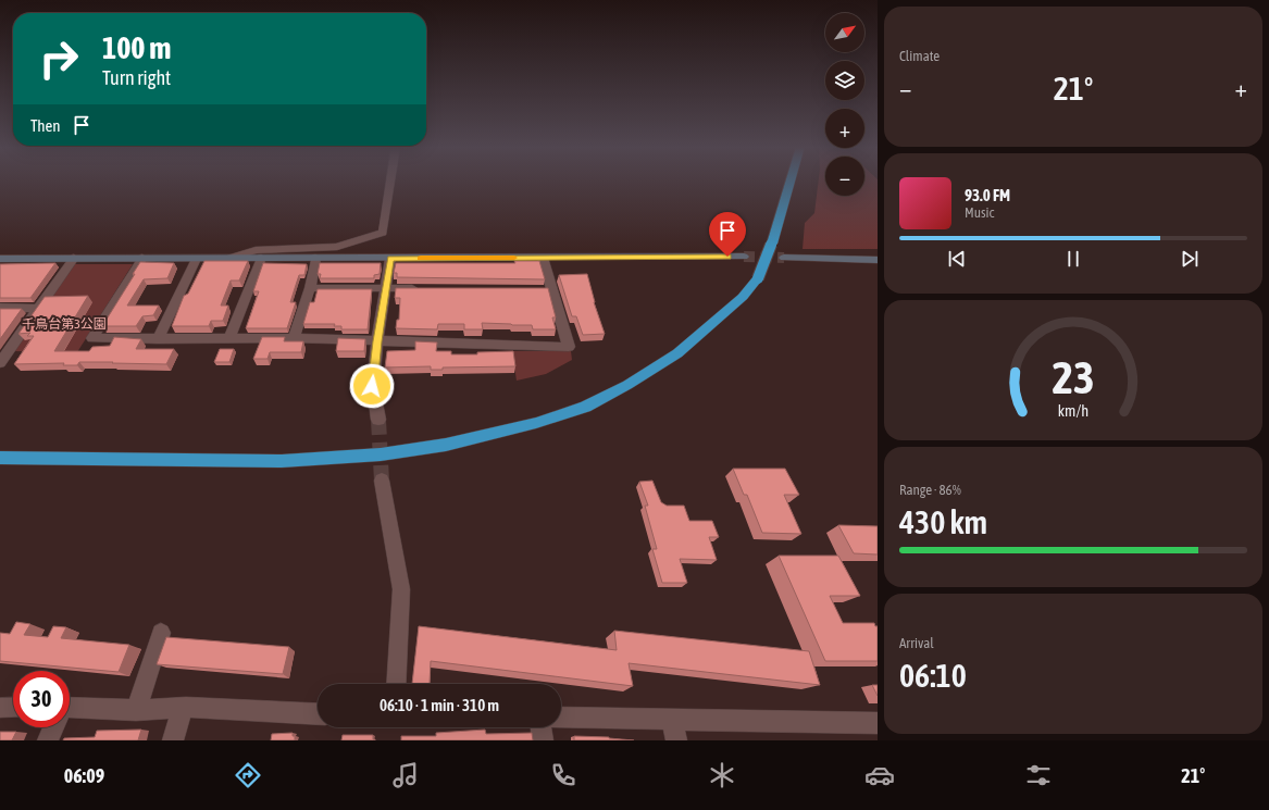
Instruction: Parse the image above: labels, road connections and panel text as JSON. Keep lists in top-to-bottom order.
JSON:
{
  "parks": ["千鳥台第3公園"],
  "north": "top right",
  "page": {
    "tile": [
      "Climate",
      ["Range · 86%", "430 km"],
      ["Arrival", "06:10"]
    ],
    "map_buttons": ["+", "−"],
    "turn": ["100 m", "Turn right"],
    "heat": ["−", "21°", "+"],
    "then": "Then",
    "song": ["93.0 FM", "Music"],
    "limit": "30",
    "trip": "06:10 · 1 min · 310 m",
    "tabs": ["06:09", "21°"],
    "gauge": ["23", "km/h"]
  }
}
